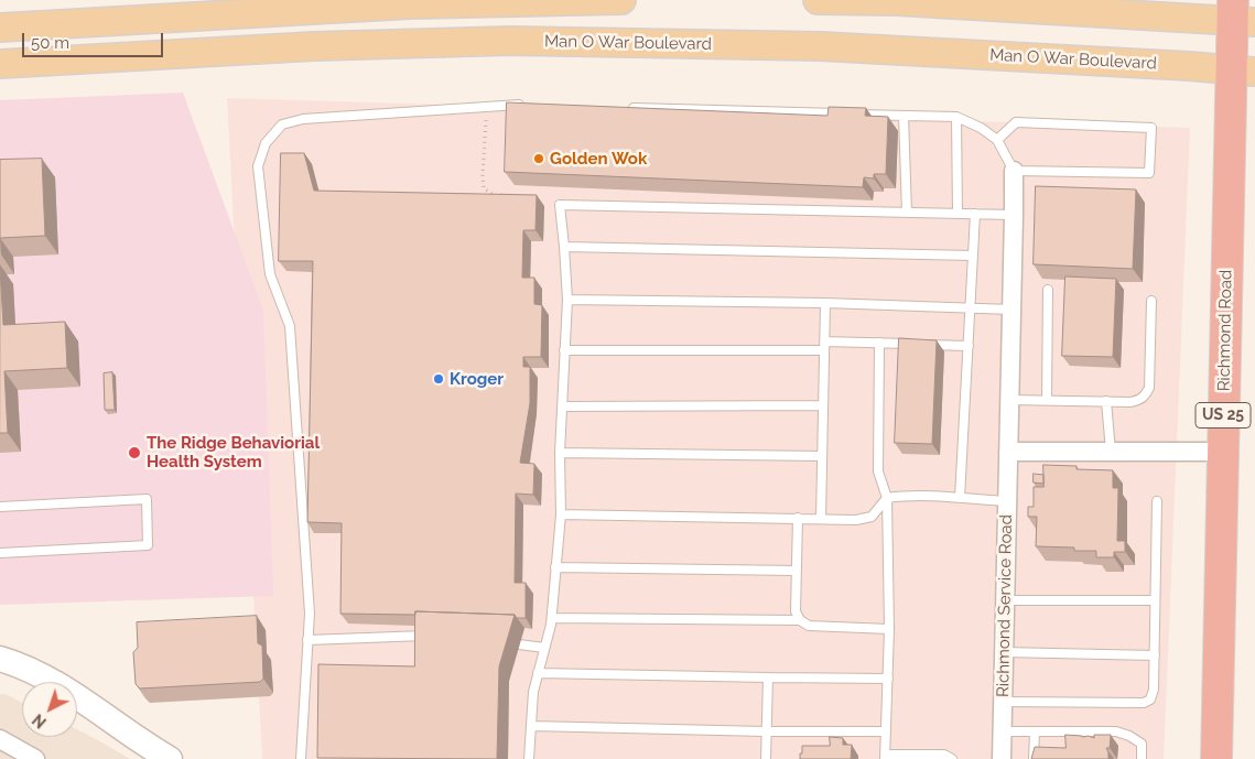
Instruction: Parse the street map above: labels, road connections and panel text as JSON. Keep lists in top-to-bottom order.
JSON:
{
  "streets": {
    "highway": ["Richmond Road", "US 25"],
    "main road": ["Man O War Boulevard"],
    "street": ["Richmond Service Road"]
  },
  "crossings": [
    ["Man O War Boulevard", "Richmond Road"]
  ],
  "places": ["Golden Wok", "Kroger", "The Ridge Behaviorial Health System"],
  "scale_bar": "50 m",
  "north": "bottom left"
}
